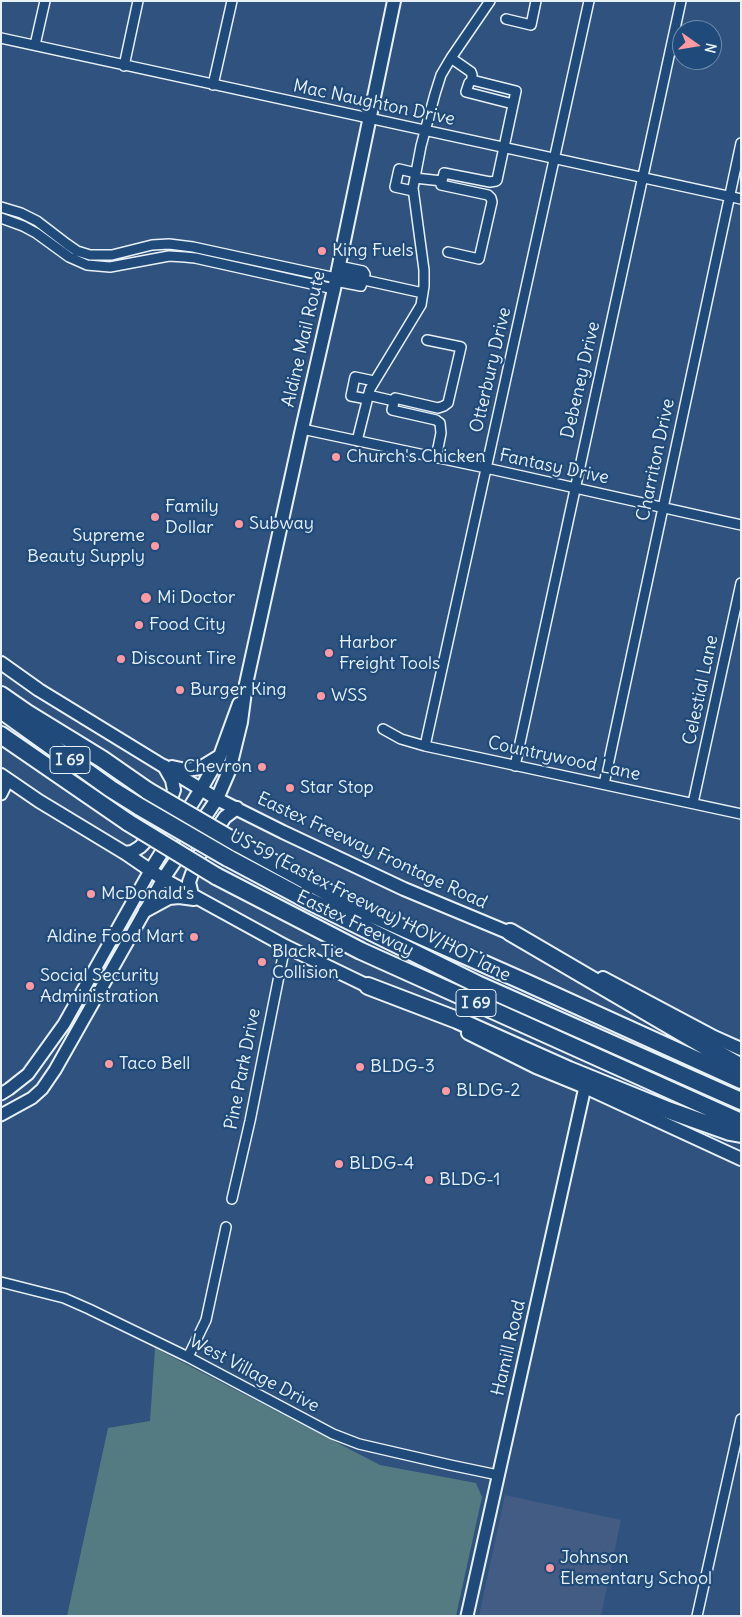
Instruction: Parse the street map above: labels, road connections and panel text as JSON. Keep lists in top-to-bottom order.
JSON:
{
  "streets": {
    "highway": ["I 69", "US 59 (Eastex Freeway) HOV/HOT lane", "Eastex Freeway"],
    "main road": ["Aldine Mail Route", "Eastex Freeway Frontage Road"],
    "street": [
      "Mac Naughton Drive",
      "Otterbury Drive",
      "Debeney Drive",
      "Charriton Drive",
      "Fantasy Drive",
      "Celestial Lane",
      "Countrywood Lane",
      "Pine Park Drive",
      "Hamill Road",
      "West Village Drive"
    ]
  },
  "crossings": [
    ["Mac Naughton Drive", "Aldine Mail Route"],
    ["Mac Naughton Drive", "Otterbury Drive"],
    ["Mac Naughton Drive", "Debeney Drive"],
    ["Mac Naughton Drive", "Charriton Drive"],
    ["Aldine Mail Route", "Fantasy Drive"],
    ["Aldine Mail Route", "Eastex Freeway Frontage Road"],
    ["Otterbury Drive", "Fantasy Drive"],
    ["Otterbury Drive", "Countrywood Lane"],
    ["Debeney Drive", "Fantasy Drive"],
    ["Debeney Drive", "Countrywood Lane"],
    ["Charriton Drive", "Fantasy Drive"],
    ["Charriton Drive", "Countrywood Lane"],
    ["Celestial Lane", "Countrywood Lane"],
    ["Hamill Road", "West Village Drive"]
  ],
  "places": [
    "King Fuels",
    "Church's Chicken",
    "Family Dollar",
    "Subway",
    "Supreme Beauty Supply",
    "Mi Doctor",
    "Food City",
    "Harbor Freight Tools",
    "Discount Tire",
    "Burger King",
    "WSS",
    "Chevron",
    "Star Stop",
    "McDonald's",
    "Aldine Food Mart",
    "Black Tie Collision",
    "Social Security Administration",
    "Taco Bell",
    "BLDG-3",
    "BLDG-2",
    "BLDG-4",
    "BLDG-1",
    "Johnson Elementary School"
  ],
  "north": "right"
}
